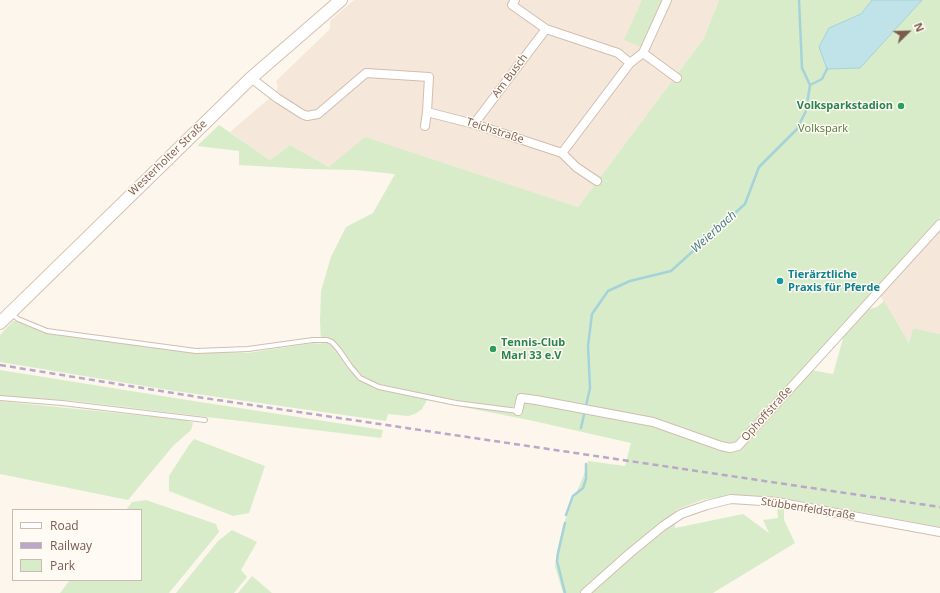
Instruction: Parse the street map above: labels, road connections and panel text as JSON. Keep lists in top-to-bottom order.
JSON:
{
  "streets": {
    "main road": ["Westerholter Straße"],
    "street": [
      "Am Busch",
      "Teichstraße",
      "Ophoffstraße",
      "Stübbenfeldstraße"
    ]
  },
  "crossings": [
    ["Am Busch", "Teichstraße"]
  ],
  "water": ["Weierbach"],
  "parks": ["Volkspark"],
  "places": ["Volksparkstadion", "Tierärztliche Praxis für Pferde", "Tennis-Club Marl 33 e.V"],
  "legend": ["Road", "Railway", "Park"],
  "north": "top right"
}
